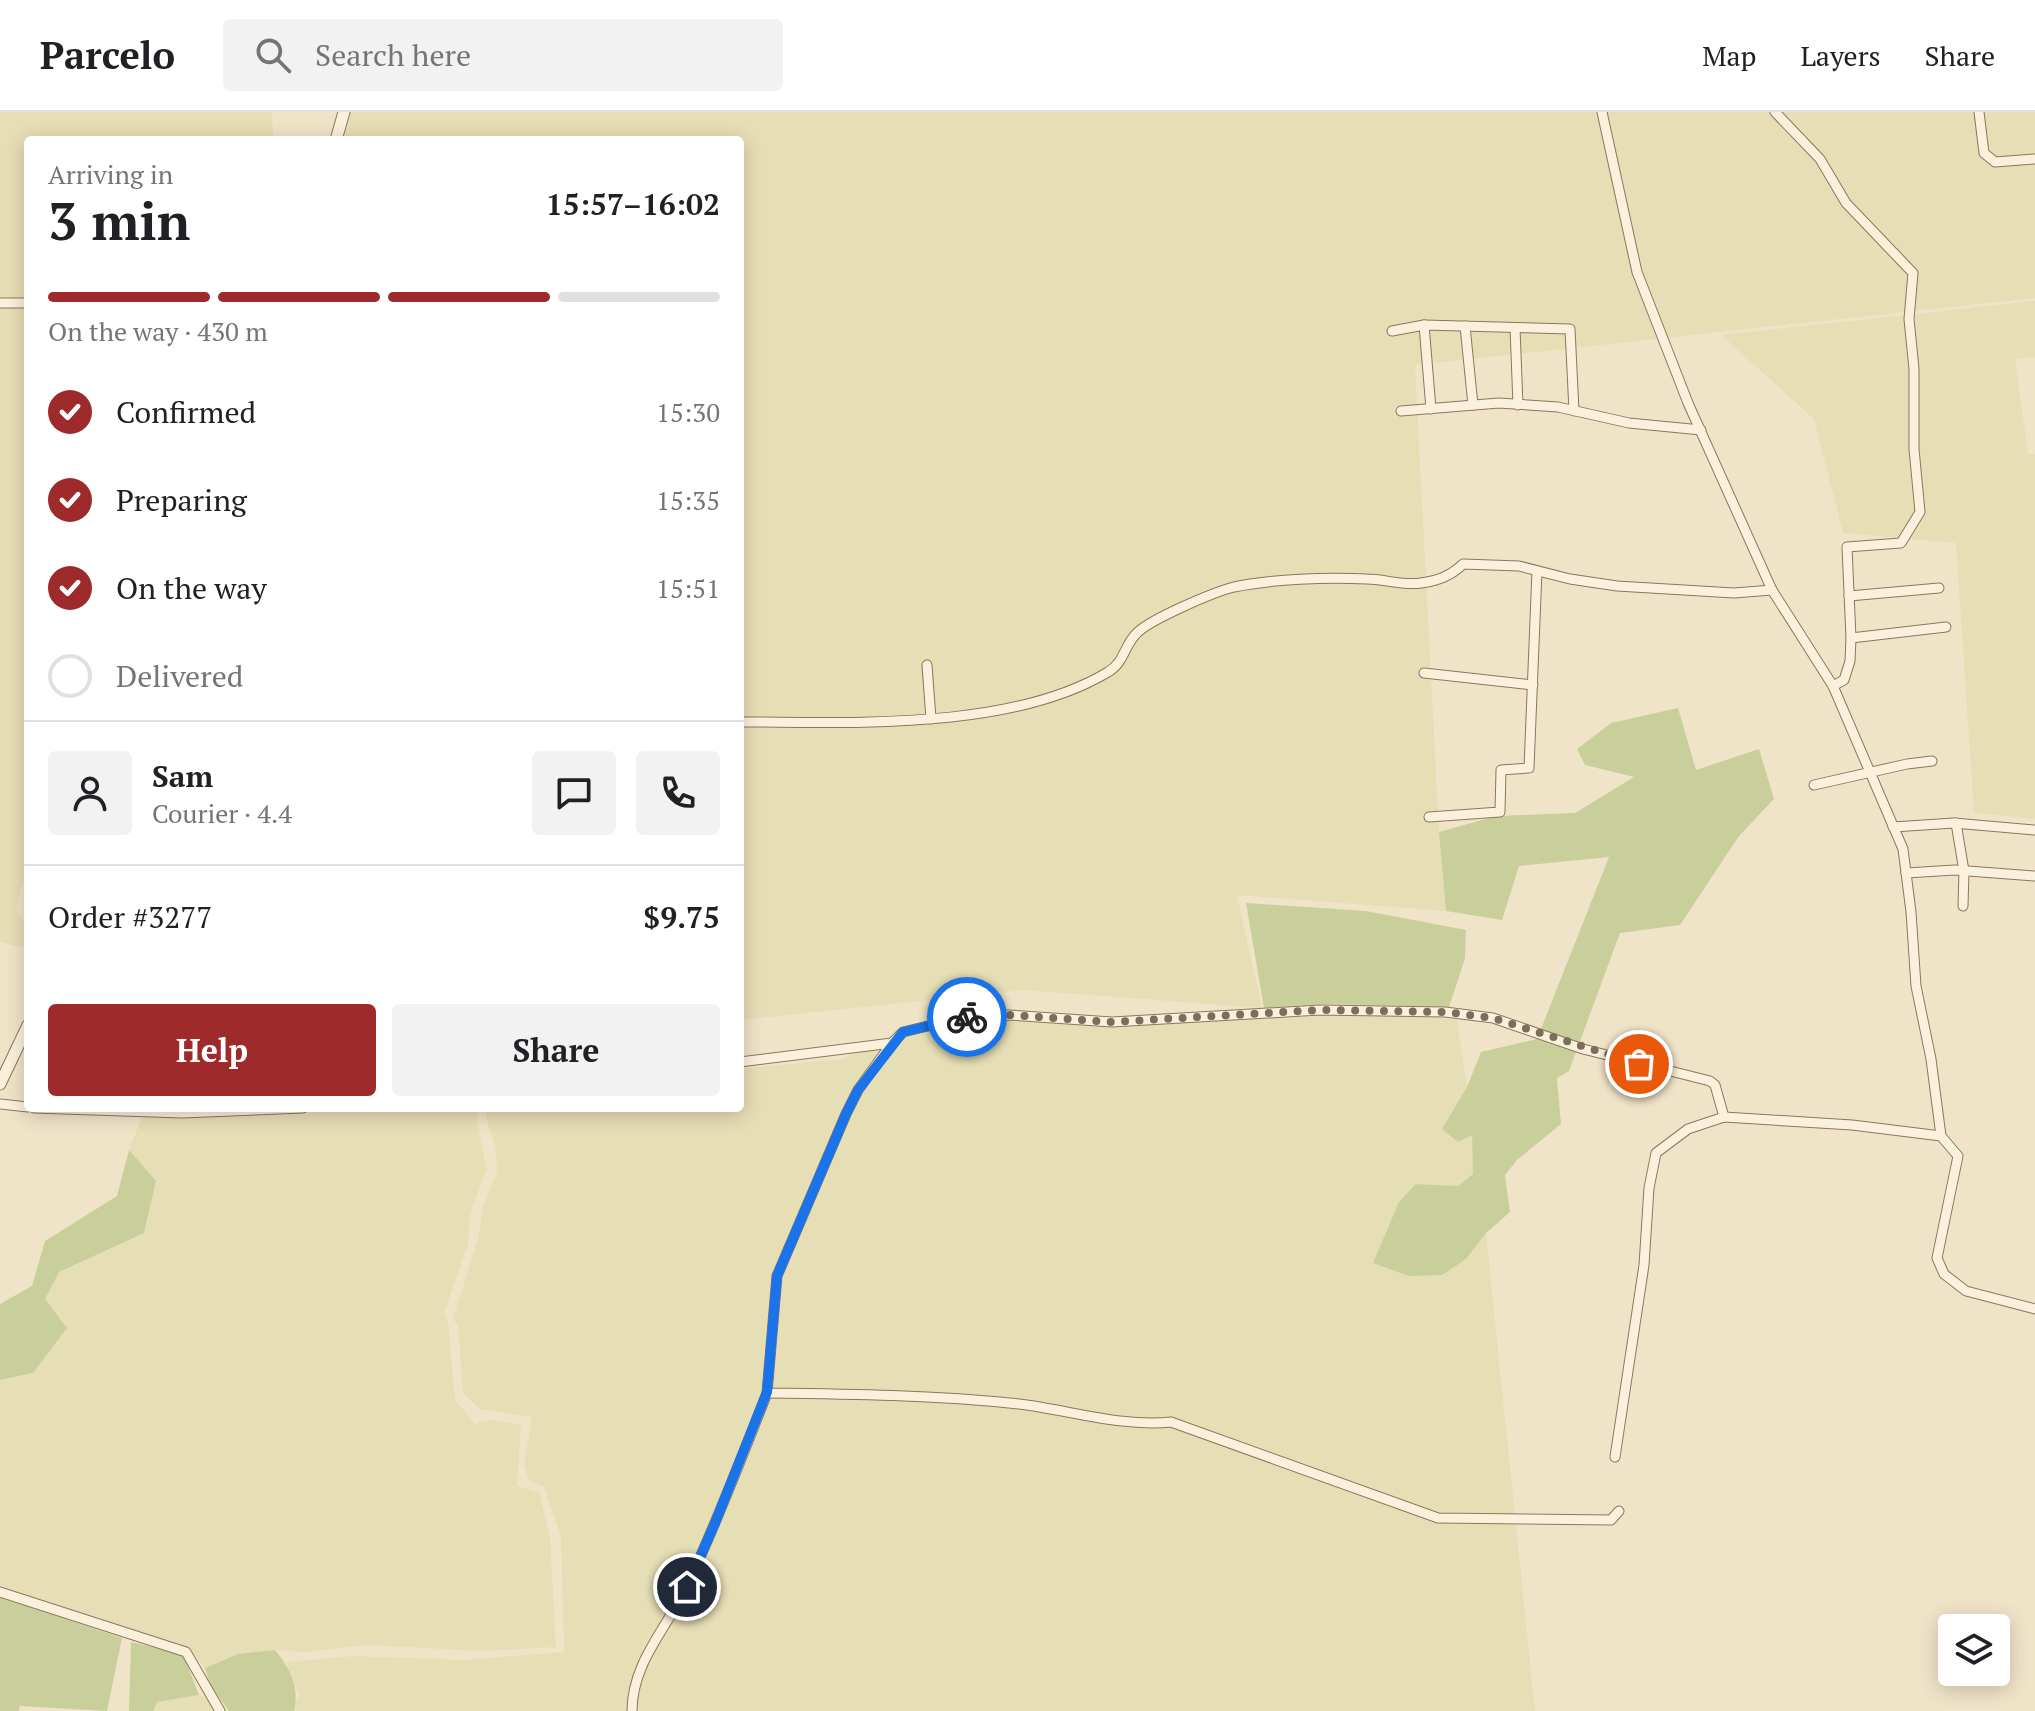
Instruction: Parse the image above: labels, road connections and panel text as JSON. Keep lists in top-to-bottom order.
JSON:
{
  "page": {
    "header": "Parcelo",
    "search": "Search here",
    "nav": ["Map", "Layers", "Share"],
    "heading": ["3 min", "Arriving in", "15:57–16:02"],
    "panel": [
      "Sam",
      "Courier · 4.4",
      "Order #3277",
      "$9.75"
    ],
    "bar": "On the way · 430 m",
    "list": [
      ["Confirmed", "15:30"],
      ["Preparing", "15:35"],
      ["On the way", "15:51"],
      "Delivered"
    ],
    "buttons": ["Help", "Share"]
  }
}
